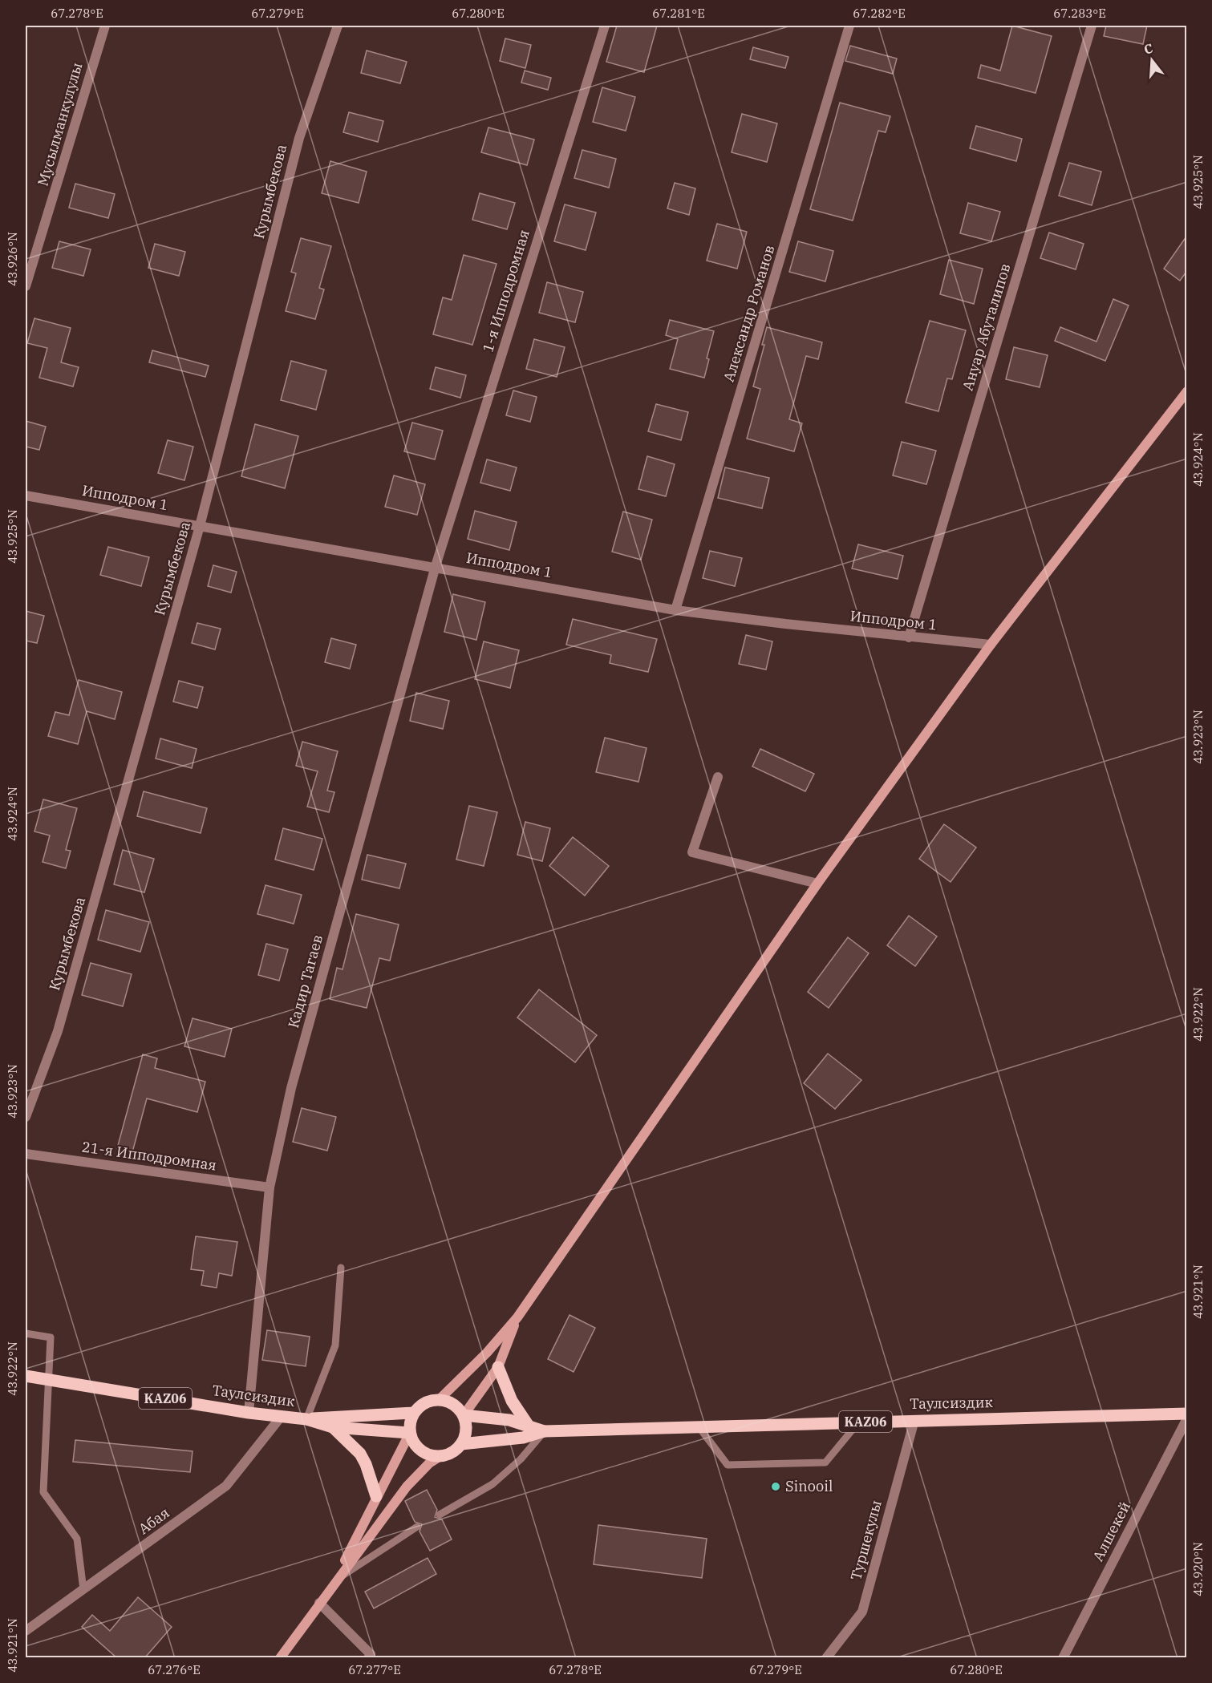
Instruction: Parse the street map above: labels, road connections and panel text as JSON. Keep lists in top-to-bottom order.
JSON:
{
  "streets": {
    "main road": ["Таулсиздик", "KAZ06"],
    "street": [
      "Мусылманкулулы",
      "Курымбекова",
      "1-я Ипподромная",
      "Александр Романов",
      "Ануар Абуталипов",
      "Ипподром 1",
      "Кадир Тагаев",
      "21-я Ипподромная",
      "Абая",
      "Алшекей",
      "Туршекулы"
    ]
  },
  "crossings": [
    ["Курымбекова", "Ипподром 1"],
    ["1-я Ипподромная", "Ипподром 1"],
    ["1-я Ипподромная", "Кадир Тагаев"],
    ["Александр Романов", "Ипподром 1"],
    ["Ануар Абуталипов", "Ипподром 1"],
    ["Ипподром 1", "Кадир Тагаев"],
    ["Кадир Тагаев", "21-я Ипподромная"],
    ["Кадир Тагаев", "Таулсиздик"],
    ["Таулсиздик", "Абая"],
    ["Таулсиздик", "Туршекулы"]
  ],
  "places": ["Sinooil"],
  "north": "top",
  "coordinates": [
    "67.278°E",
    "67.279°E",
    "67.280°E",
    "67.281°E",
    "67.282°E",
    "67.283°E",
    "43.925°N",
    "43.926°N",
    "43.924°N",
    "43.923°N",
    "43.922°N",
    "43.921°N",
    "43.920°N",
    "67.276°E",
    "67.277°E"
  ]
}
